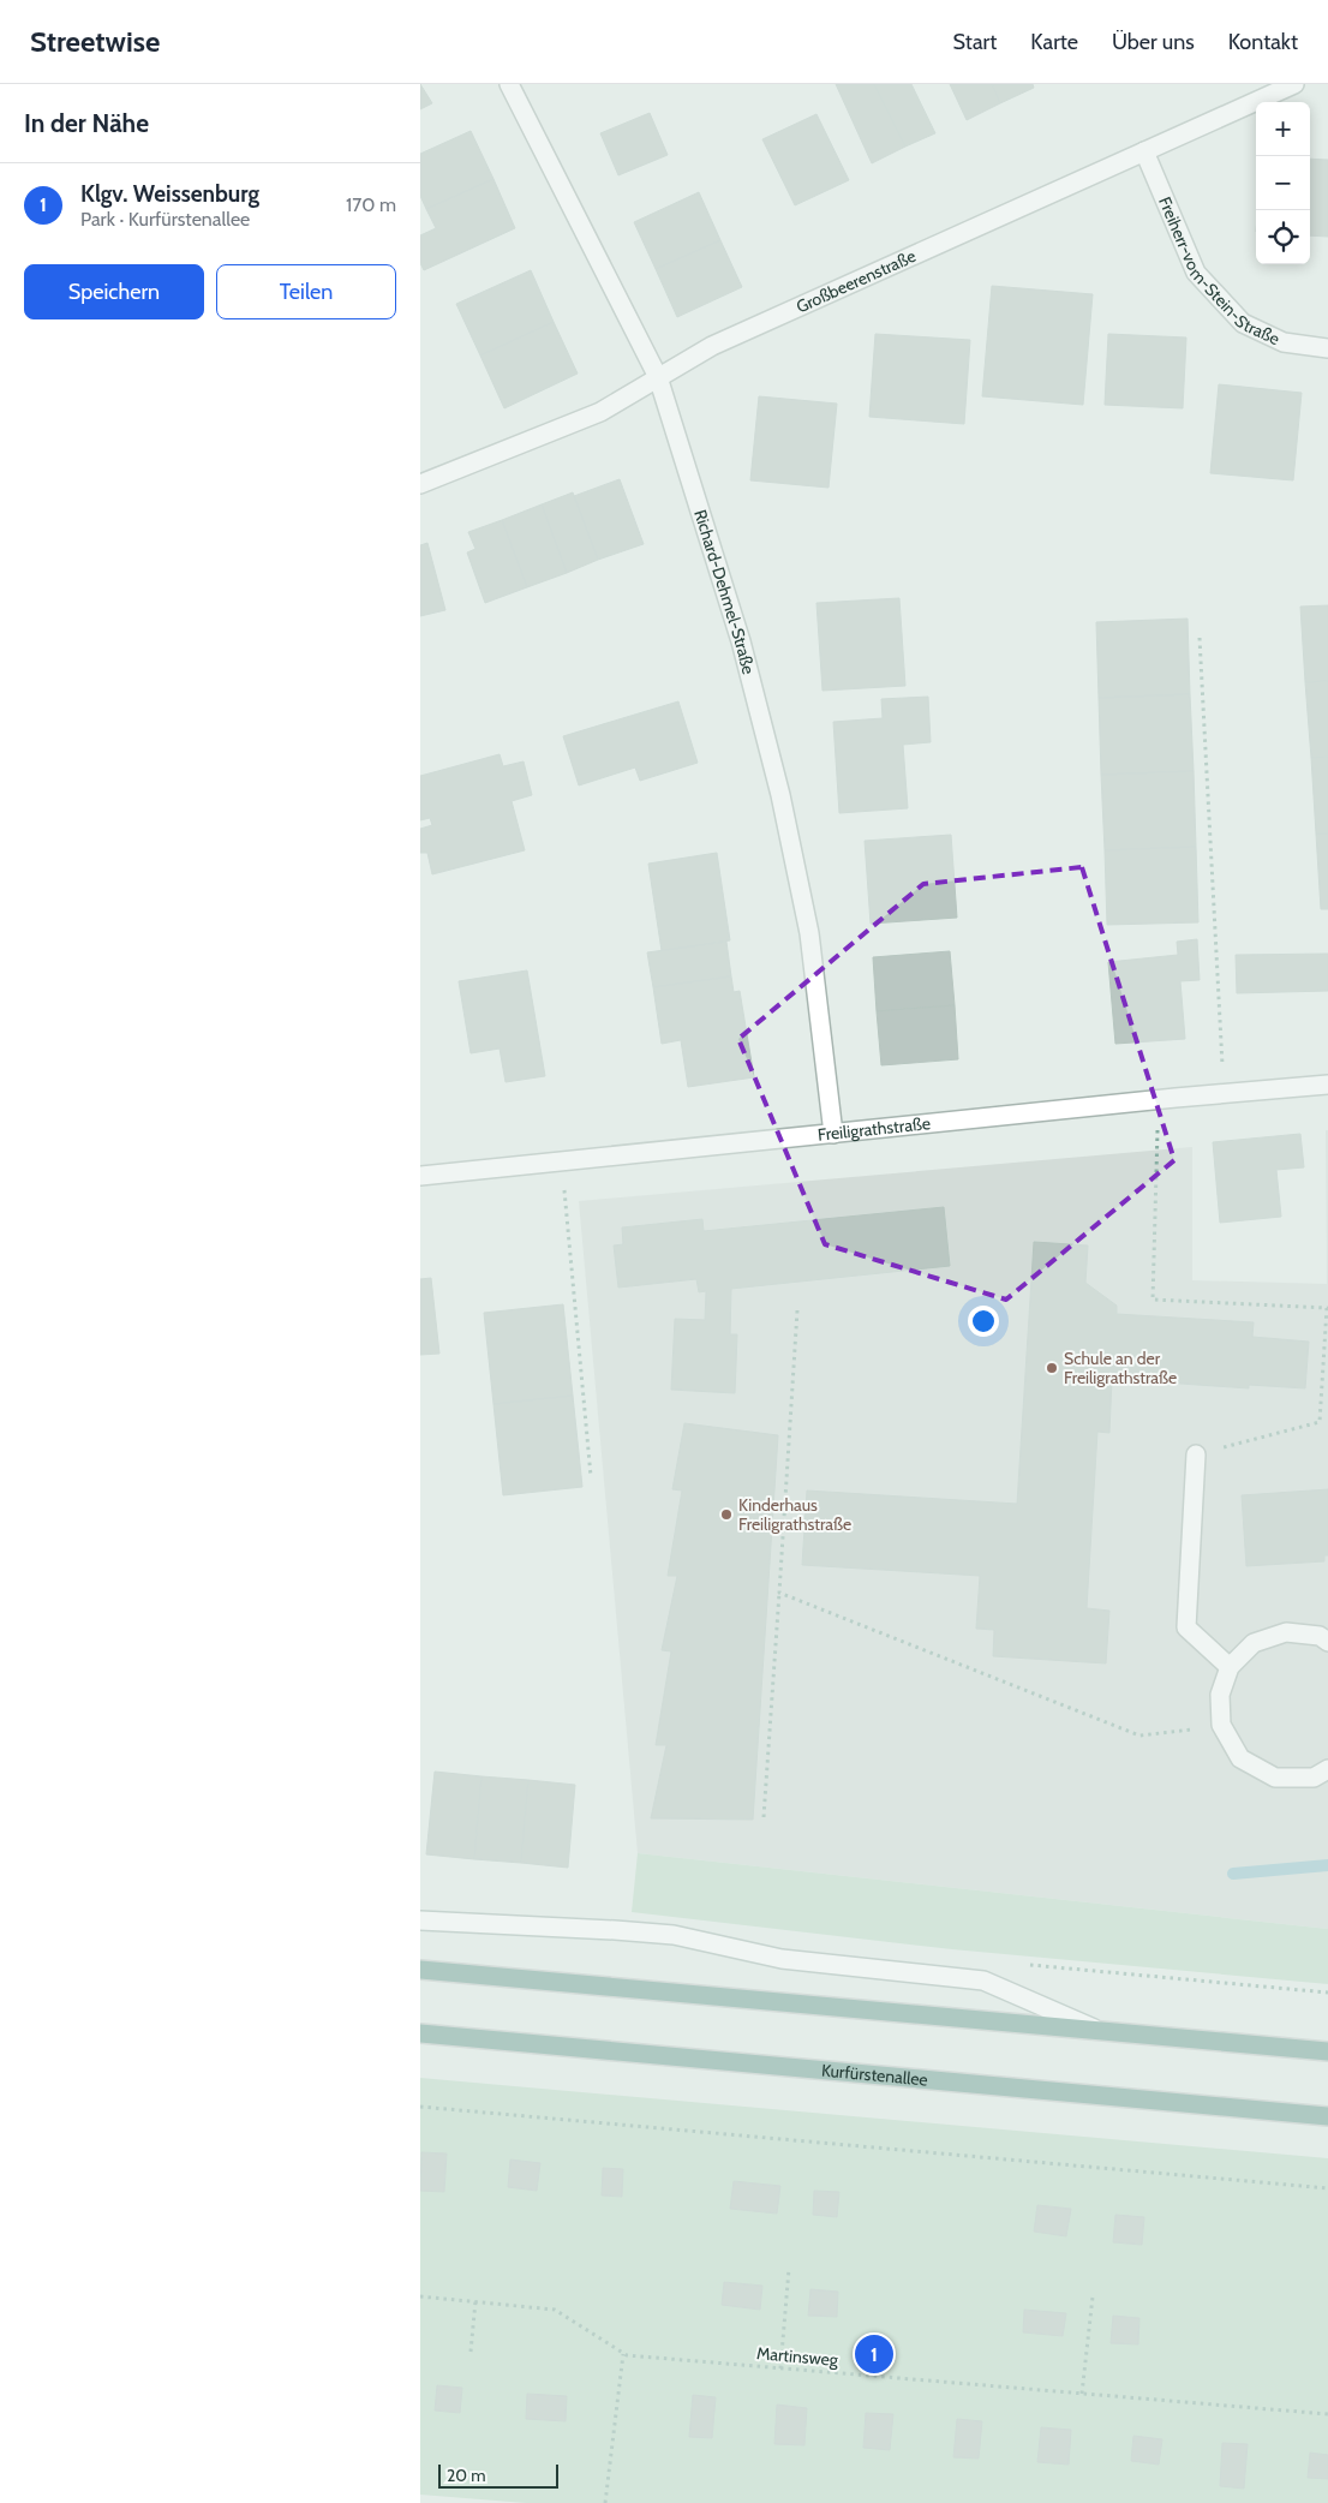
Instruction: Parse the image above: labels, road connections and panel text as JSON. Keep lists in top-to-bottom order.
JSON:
{
  "streets": {
    "main road": ["Kurfürstenallee"],
    "street": [
      "Freiherr-vom-Stein-Straße",
      "Großbeerenstraße",
      "Richard-Dehmel-Straße",
      "Freiligrathstraße"
    ],
    "path": ["Martinsweg"]
  },
  "crossings": [
    ["Freiherr-vom-Stein-Straße", "Großbeerenstraße"],
    ["Großbeerenstraße", "Richard-Dehmel-Straße"],
    ["Richard-Dehmel-Straße", "Freiligrathstraße"]
  ],
  "places": ["Schule an der Freiligrathstraße", "Kinderhaus Freiligrathstraße"],
  "scale_bar": "20 m",
  "page": {
    "header": "Streetwise",
    "nav": [
      "Start",
      "Karte",
      "Über uns",
      "Kontakt"
    ],
    "heading": "In der Nähe",
    "map_buttons": ["+", "−"],
    "list": [
      {
        "mark": "1",
        "name": "Klgv. Weissenburg",
        "note": "Park · Kurfürstenallee",
        "value": "170 m"
      }
    ],
    "buttons": ["Speichern", "Teilen"],
    "pins": "1",
    "scale": "20 m"
  }
}
